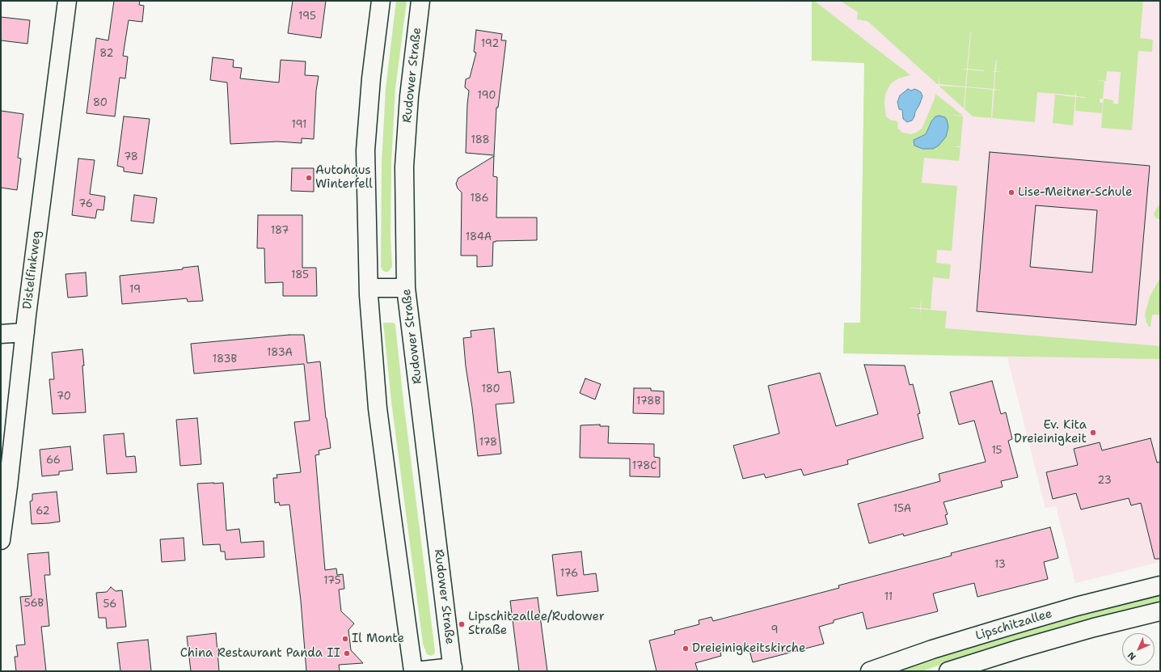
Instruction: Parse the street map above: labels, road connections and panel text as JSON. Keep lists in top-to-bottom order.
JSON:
{
  "streets": {
    "main road": ["Rudower Straße", "Distelfinkweg", "Lipschitzallee"]
  },
  "places": [
    "Autohaus Winterfell",
    "Lise-Meitner-Schule",
    "Ev. Kita Dreieinigkeit",
    "Lipschitzallee/Rudower Straße",
    "Il Monte",
    "Dreieinigkeitskirche",
    "China Restaurant Panda II"
  ],
  "house_numbers": [
    "195",
    "192",
    "82",
    "190",
    "80",
    "191",
    "188",
    "78",
    "186",
    "76",
    "187",
    "184A",
    "185",
    "19",
    "183A",
    "183B",
    "180",
    "70",
    "178B",
    "178",
    "15",
    "66",
    "178C",
    "23",
    "15A",
    "62",
    "13",
    "176",
    "175",
    "11",
    "56B",
    "56",
    "9"
  ],
  "north": "bottom left"
}
